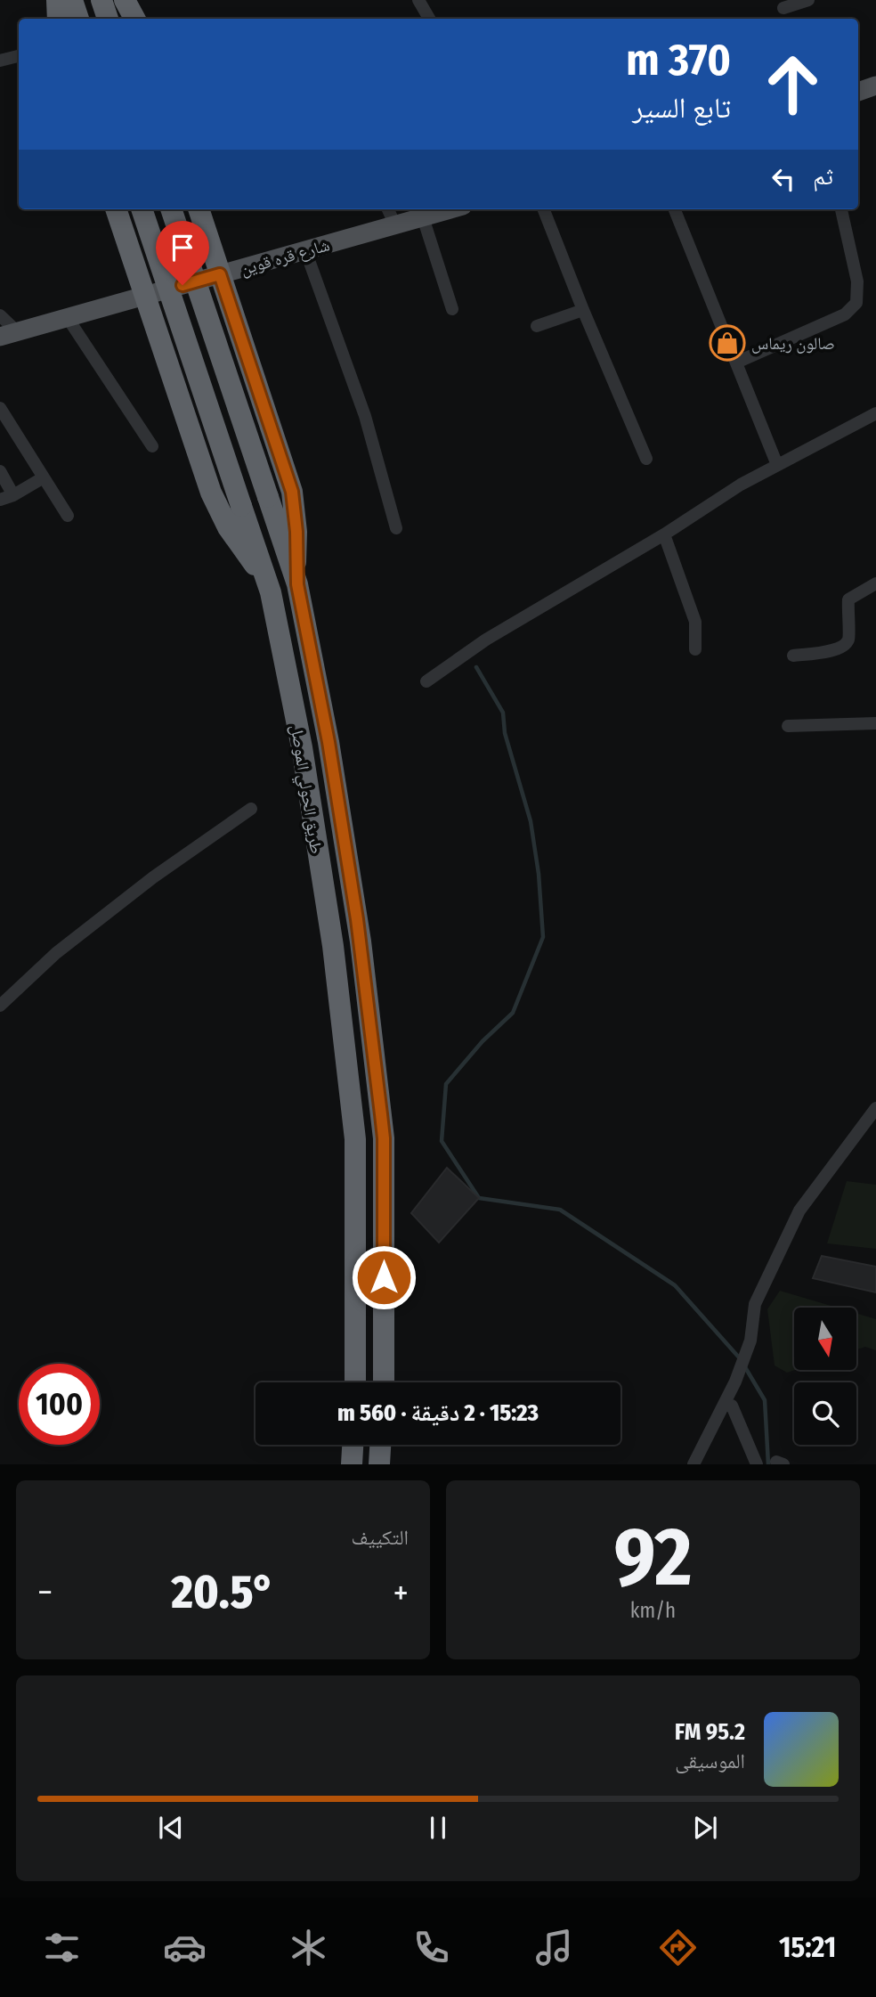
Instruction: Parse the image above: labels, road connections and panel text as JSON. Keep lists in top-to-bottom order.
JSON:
{
  "streets": {
    "highway": ["طريق الحولي الموصل"],
    "main road": ["شارع قره قوين"]
  },
  "places": {
    "shop": ["صالون ريماس"]
  },
  "north": "bottom",
  "page": {
    "turn": ["370 m", "تابع السير"],
    "then": "ثم",
    "limit": "100",
    "trip": "15:23 · 2 دقيقة · 560 m",
    "tile": [
      ["92", "km/h"],
      "التكييف"
    ],
    "heat": ["−", "20.5°", "+"],
    "song": ["95.2 FM", "الموسيقى"],
    "tabs": "15:21"
  }
}
